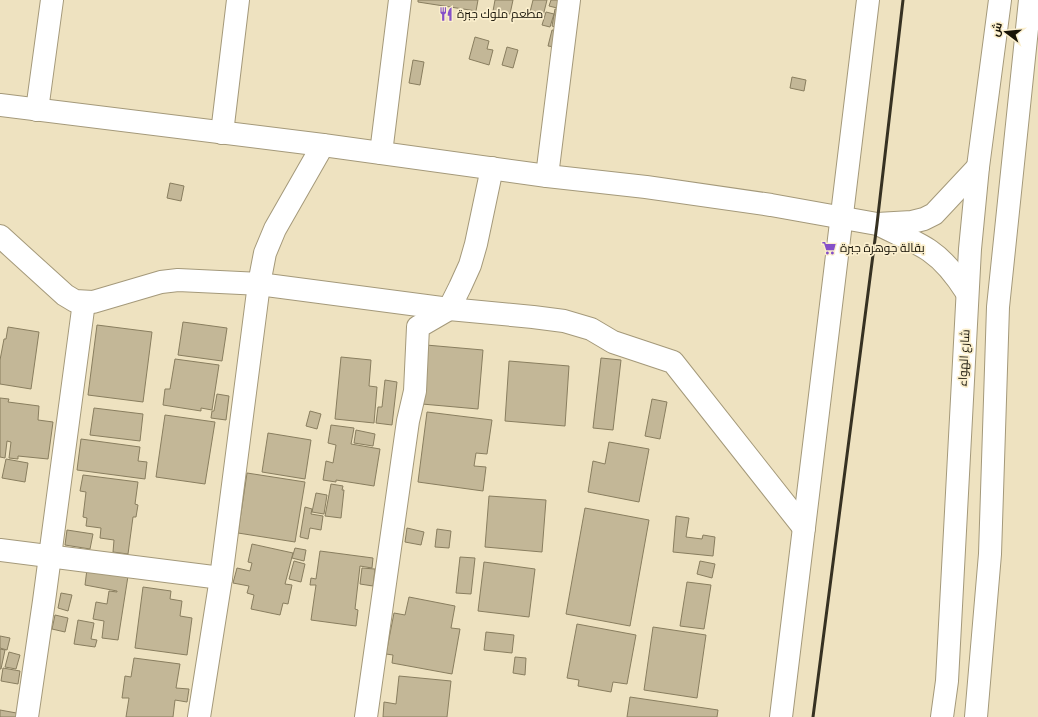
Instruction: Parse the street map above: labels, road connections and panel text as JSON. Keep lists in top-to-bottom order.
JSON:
{
  "streets": {
    "main road": ["شارع الهواء"]
  },
  "places": {
    "restaurant": ["مطعم ملوك جبرة"],
    "supermarket": ["بقالة جوهرة جبرة"]
  },
  "north": "left"
}
